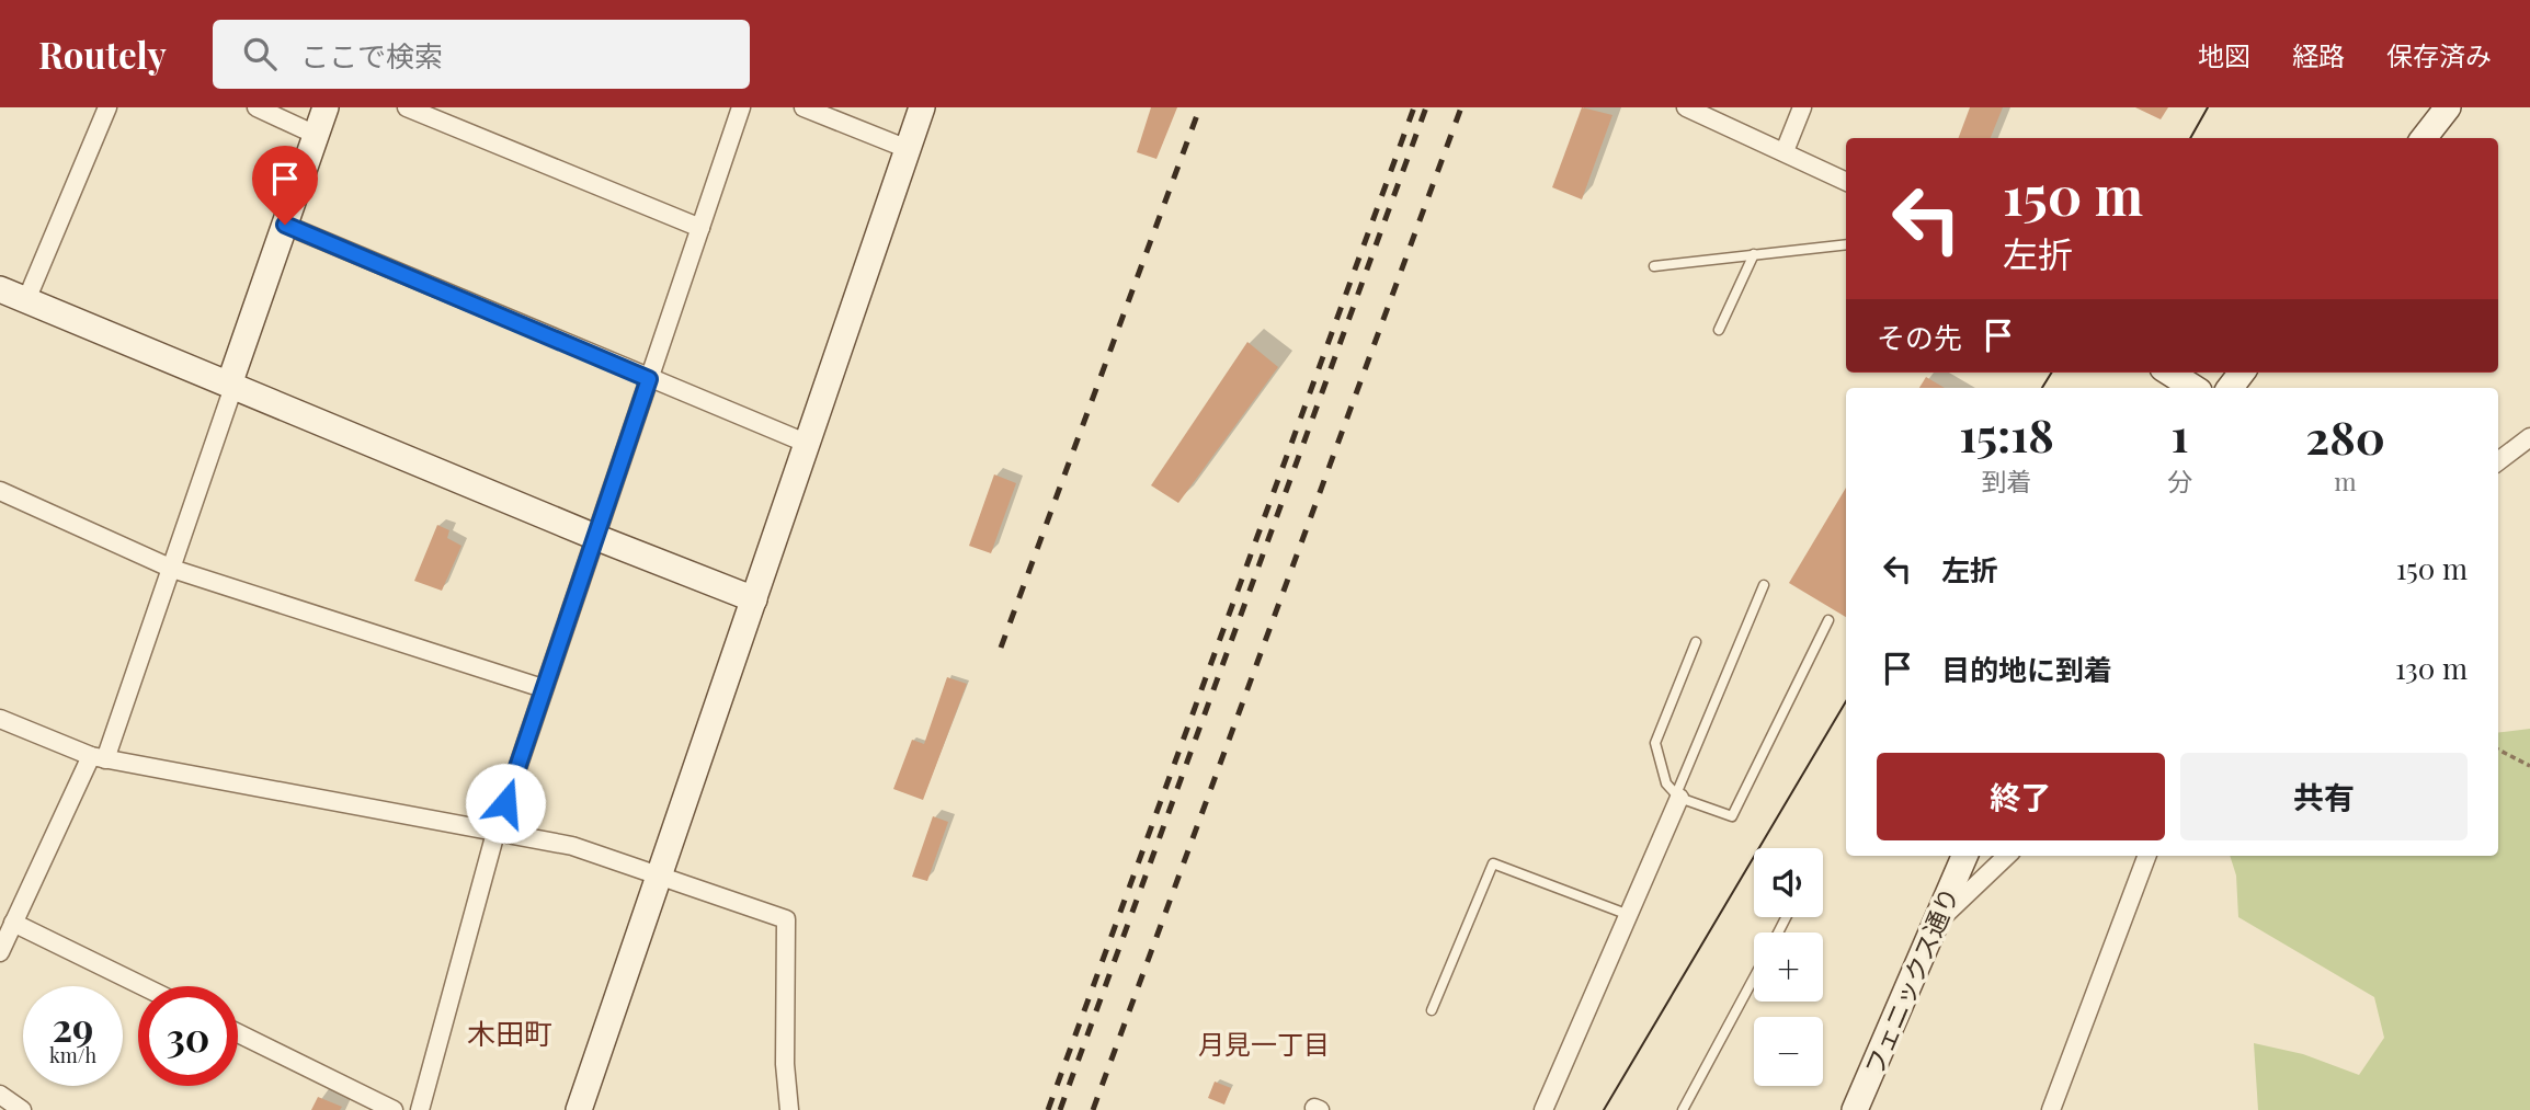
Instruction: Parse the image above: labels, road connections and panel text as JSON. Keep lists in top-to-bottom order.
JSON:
{
  "streets": {
    "street": ["フェニックス通り"]
  },
  "districts": ["木田町", "月見一丁目"],
  "page": {
    "header": "Routely",
    "search": "ここで検索",
    "nav": ["地図", "経路", "保存済み"],
    "turn": ["150 m", "左折"],
    "then": "その先",
    "eta": [
      "15:18",
      "到着",
      "1",
      "分",
      "280",
      "m"
    ],
    "list": [
      {
        "name": "左折",
        "value": "150 m"
      },
      {
        "name": "目的地に到着",
        "value": "130 m"
      }
    ],
    "buttons": ["終了", "共有"],
    "map_buttons": ["+", "−"],
    "speed": "29 km/h",
    "limit": "30"
  }
}
